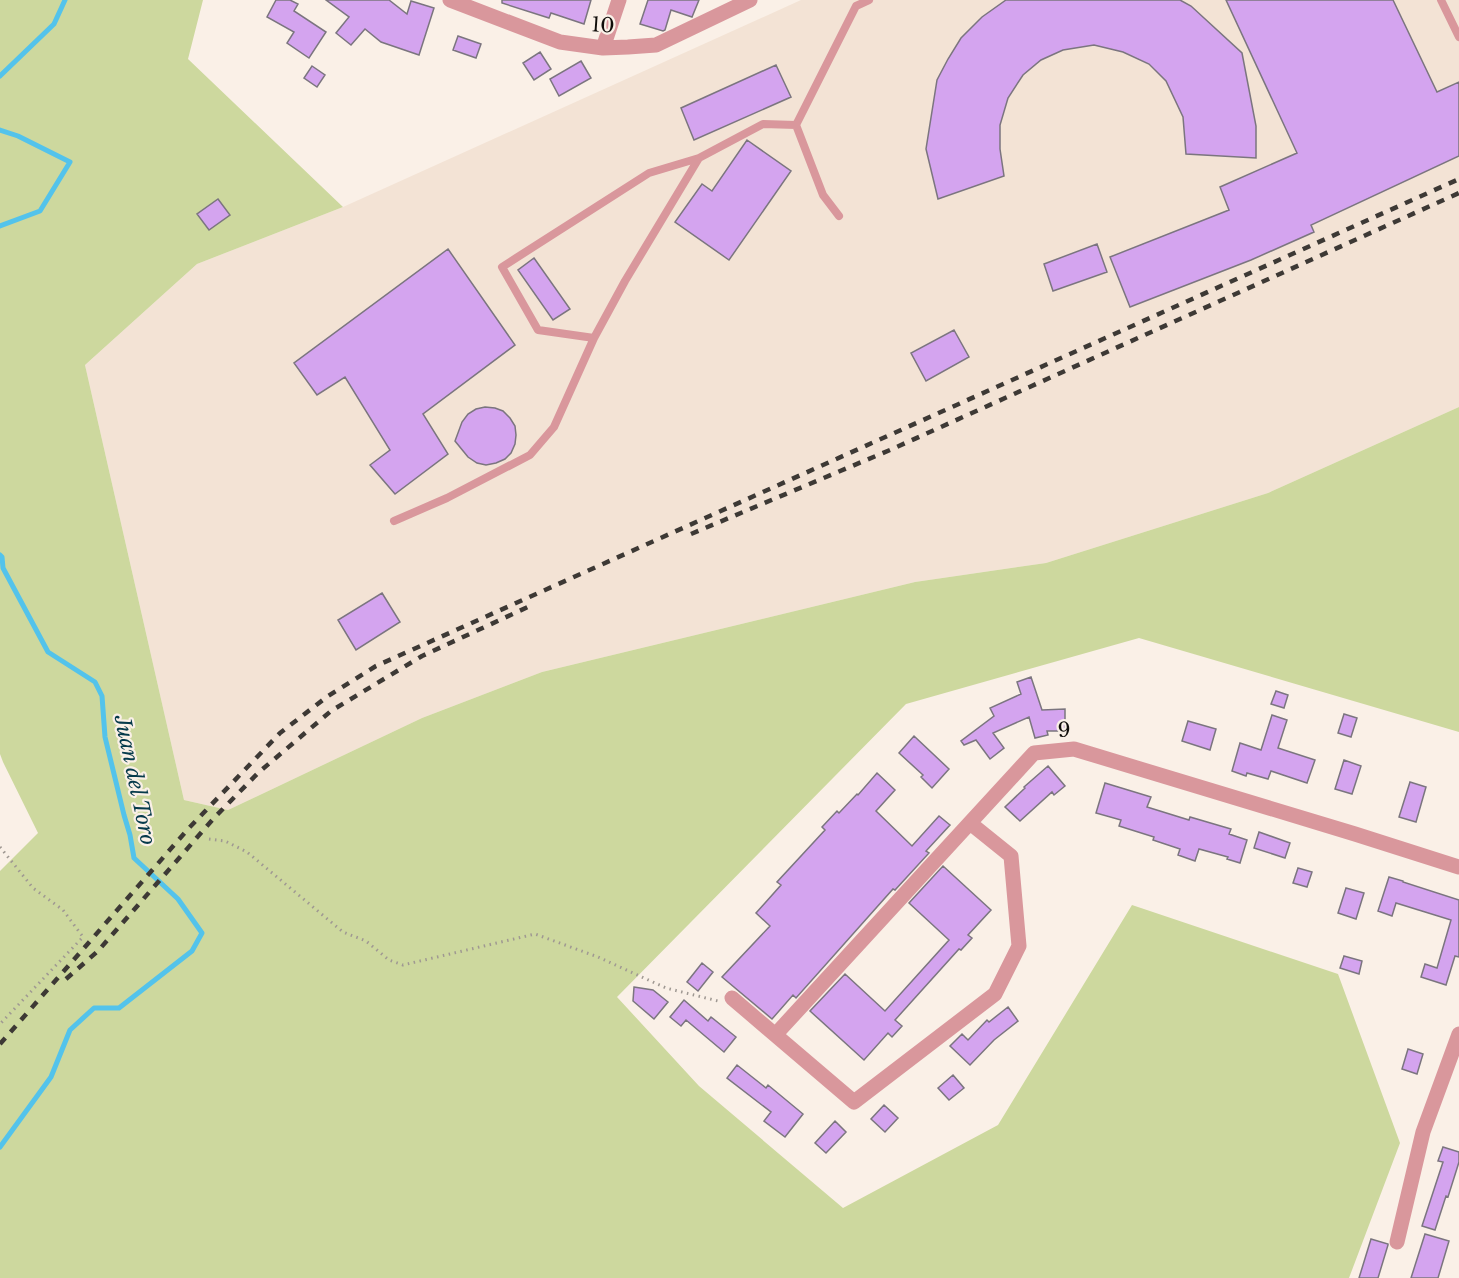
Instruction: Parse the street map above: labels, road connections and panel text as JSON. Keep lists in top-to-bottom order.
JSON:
{
  "streets": {
    "street": ["10", "9"]
  },
  "water": ["Juan del Toro"]
}
